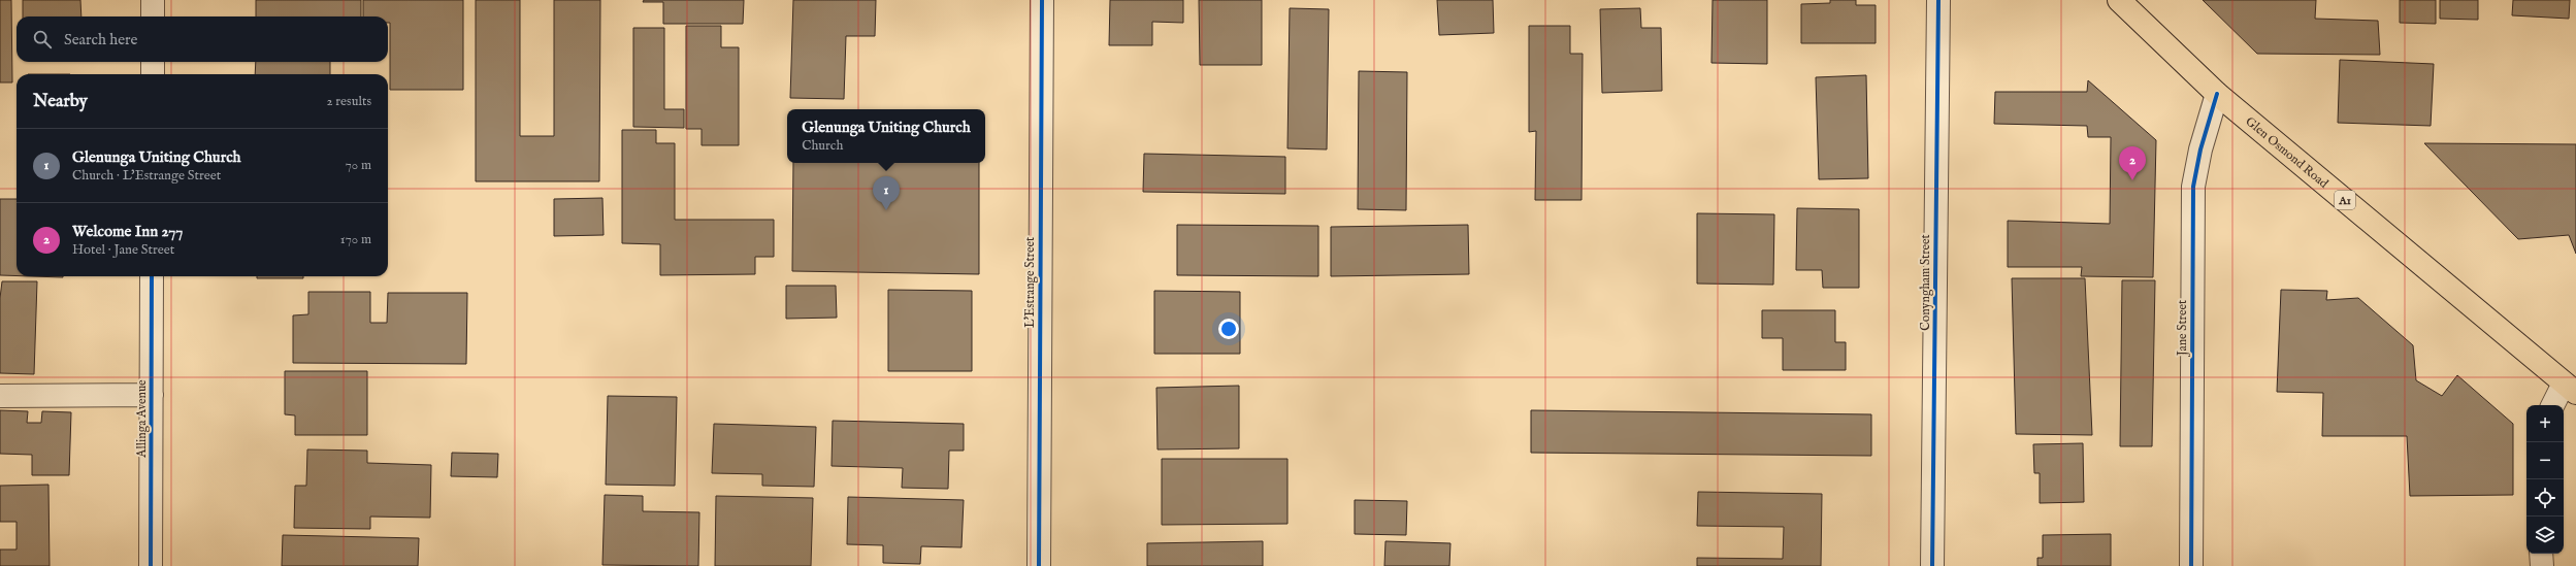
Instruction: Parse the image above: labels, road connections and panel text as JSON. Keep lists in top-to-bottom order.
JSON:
{
  "streets": {
    "highway": ["Glen Osmond Road", "A1"],
    "street": [
      "L'Estrange Street",
      "Conyngham Street",
      "Jane Street",
      "Allinga Avenue"
    ]
  },
  "crossings": [
    ["Glen Osmond Road", "Jane Street"]
  ],
  "page": {
    "search": "Search here",
    "heading": ["Nearby", "2 results"],
    "popup": ["Glenunga Uniting Church", "Church"],
    "list": [
      {
        "mark": "1",
        "name": "Glenunga Uniting Church",
        "note": "Church · L'Estrange Street",
        "value": "70 m"
      },
      {
        "mark": "2",
        "name": "Welcome Inn 277",
        "note": "Hotel · Jane Street",
        "value": "170 m"
      }
    ],
    "pins": ["2", "1"],
    "map_buttons": ["+", "−"]
  }
}
